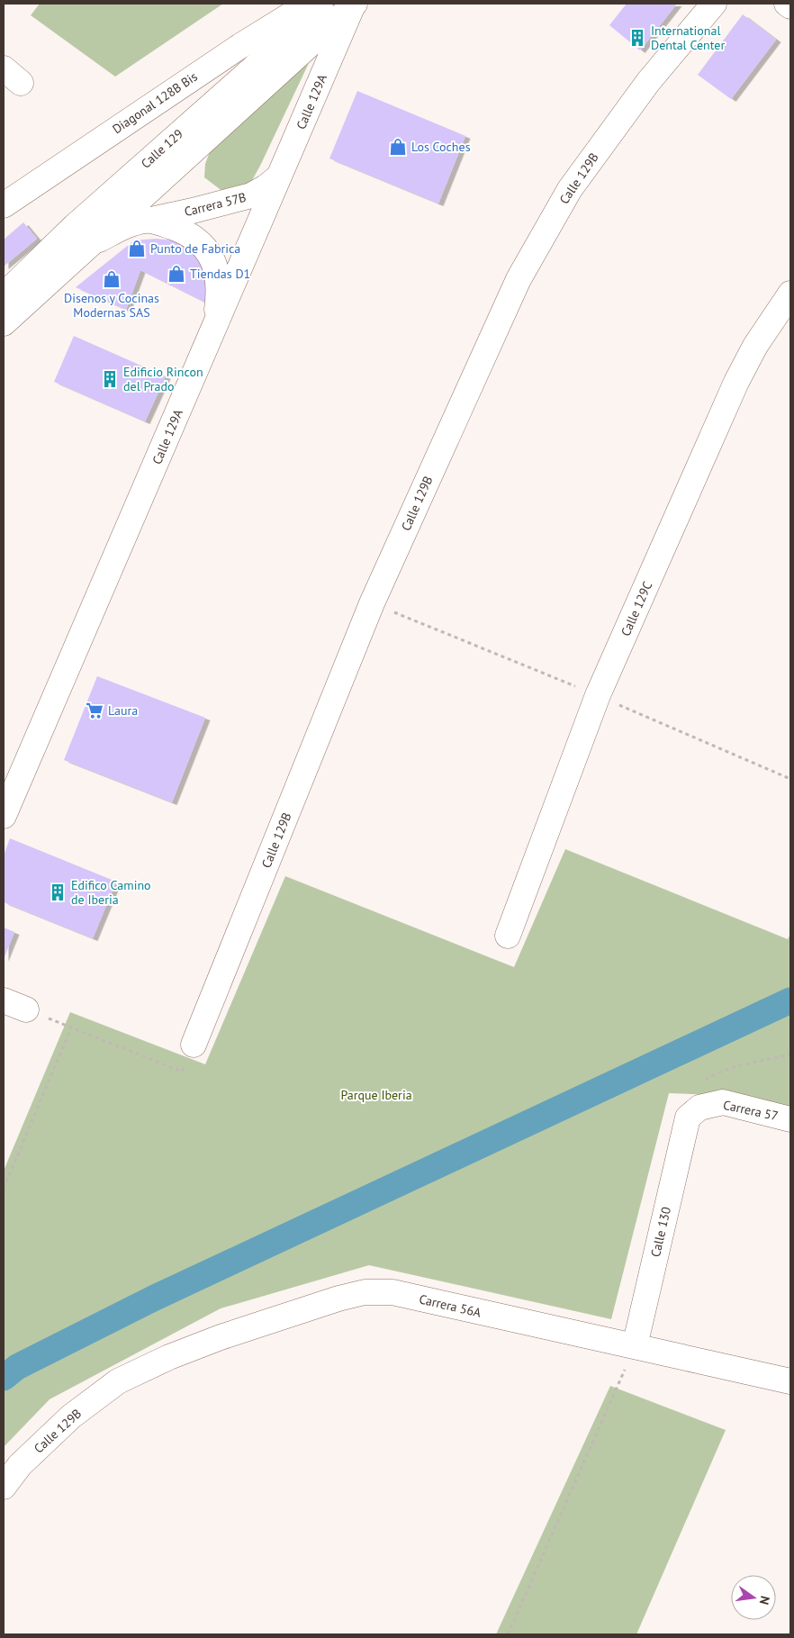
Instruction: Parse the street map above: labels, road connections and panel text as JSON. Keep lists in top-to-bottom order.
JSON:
{
  "streets": {
    "street": [
      "Calle 129A",
      "Diagonal 128B Bis",
      "Calle 129",
      "Calle 129B",
      "Carrera 57B",
      "Calle 129C",
      "Carrera 57",
      "Calle 130",
      "Carrera 56A"
    ]
  },
  "crossings": [
    ["Calle 129A", "Calle 129"],
    ["Calle 129A", "Carrera 57B"],
    ["Calle 129", "Carrera 57B"],
    ["Calle 129B", "Carrera 56A"],
    ["Carrera 57", "Calle 130"],
    ["Calle 130", "Carrera 56A"]
  ],
  "parks": ["Parque Iberia"],
  "places": {
    "building": ["International Dental Center", "Edificio Rincon del Prado", "Edifico Camino de Iberia"],
    "shop": [
      "Los Coches",
      "Punto de Fabrica",
      "Tiendas D1",
      "Disenos y Cocinas Modernas SAS"
    ],
    "supermarket": ["Laura"]
  },
  "north": "right"
}
